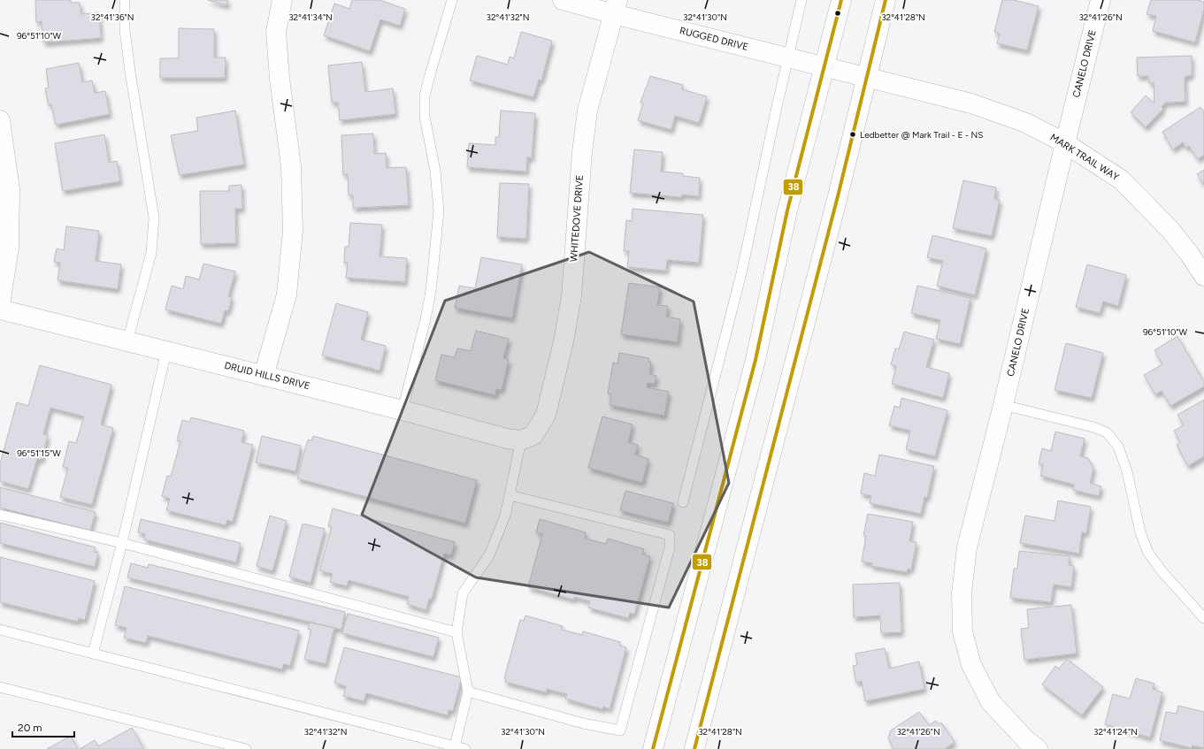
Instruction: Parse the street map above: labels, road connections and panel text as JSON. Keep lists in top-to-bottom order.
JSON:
{
  "streets": {
    "street": [
      "RUGGED DRIVE",
      "CANELO DRIVE",
      "MARK TRAIL WAY",
      "WHITEDOVE DRIVE",
      "DRUID HILLS DRIVE"
    ]
  },
  "crossings": [
    ["RUGGED DRIVE", "MARK TRAIL WAY"],
    ["RUGGED DRIVE", "WHITEDOVE DRIVE"],
    ["CANELO DRIVE", "MARK TRAIL WAY"],
    ["WHITEDOVE DRIVE", "DRUID HILLS DRIVE"]
  ],
  "places": ["Ledbetter @ Mark Trail - E - NS"],
  "lines": ["transit line 38"],
  "scale_bar": "20 m",
  "coordinates": [
    "32°41'36\"N",
    "32°41'34\"N",
    "32°41'32\"N",
    "32°41'30\"N",
    "32°41'28\"N",
    "32°41'26\"N",
    "96°51'10\"W",
    "96°51'15\"W",
    "32°41'24\"N"
  ]
}
